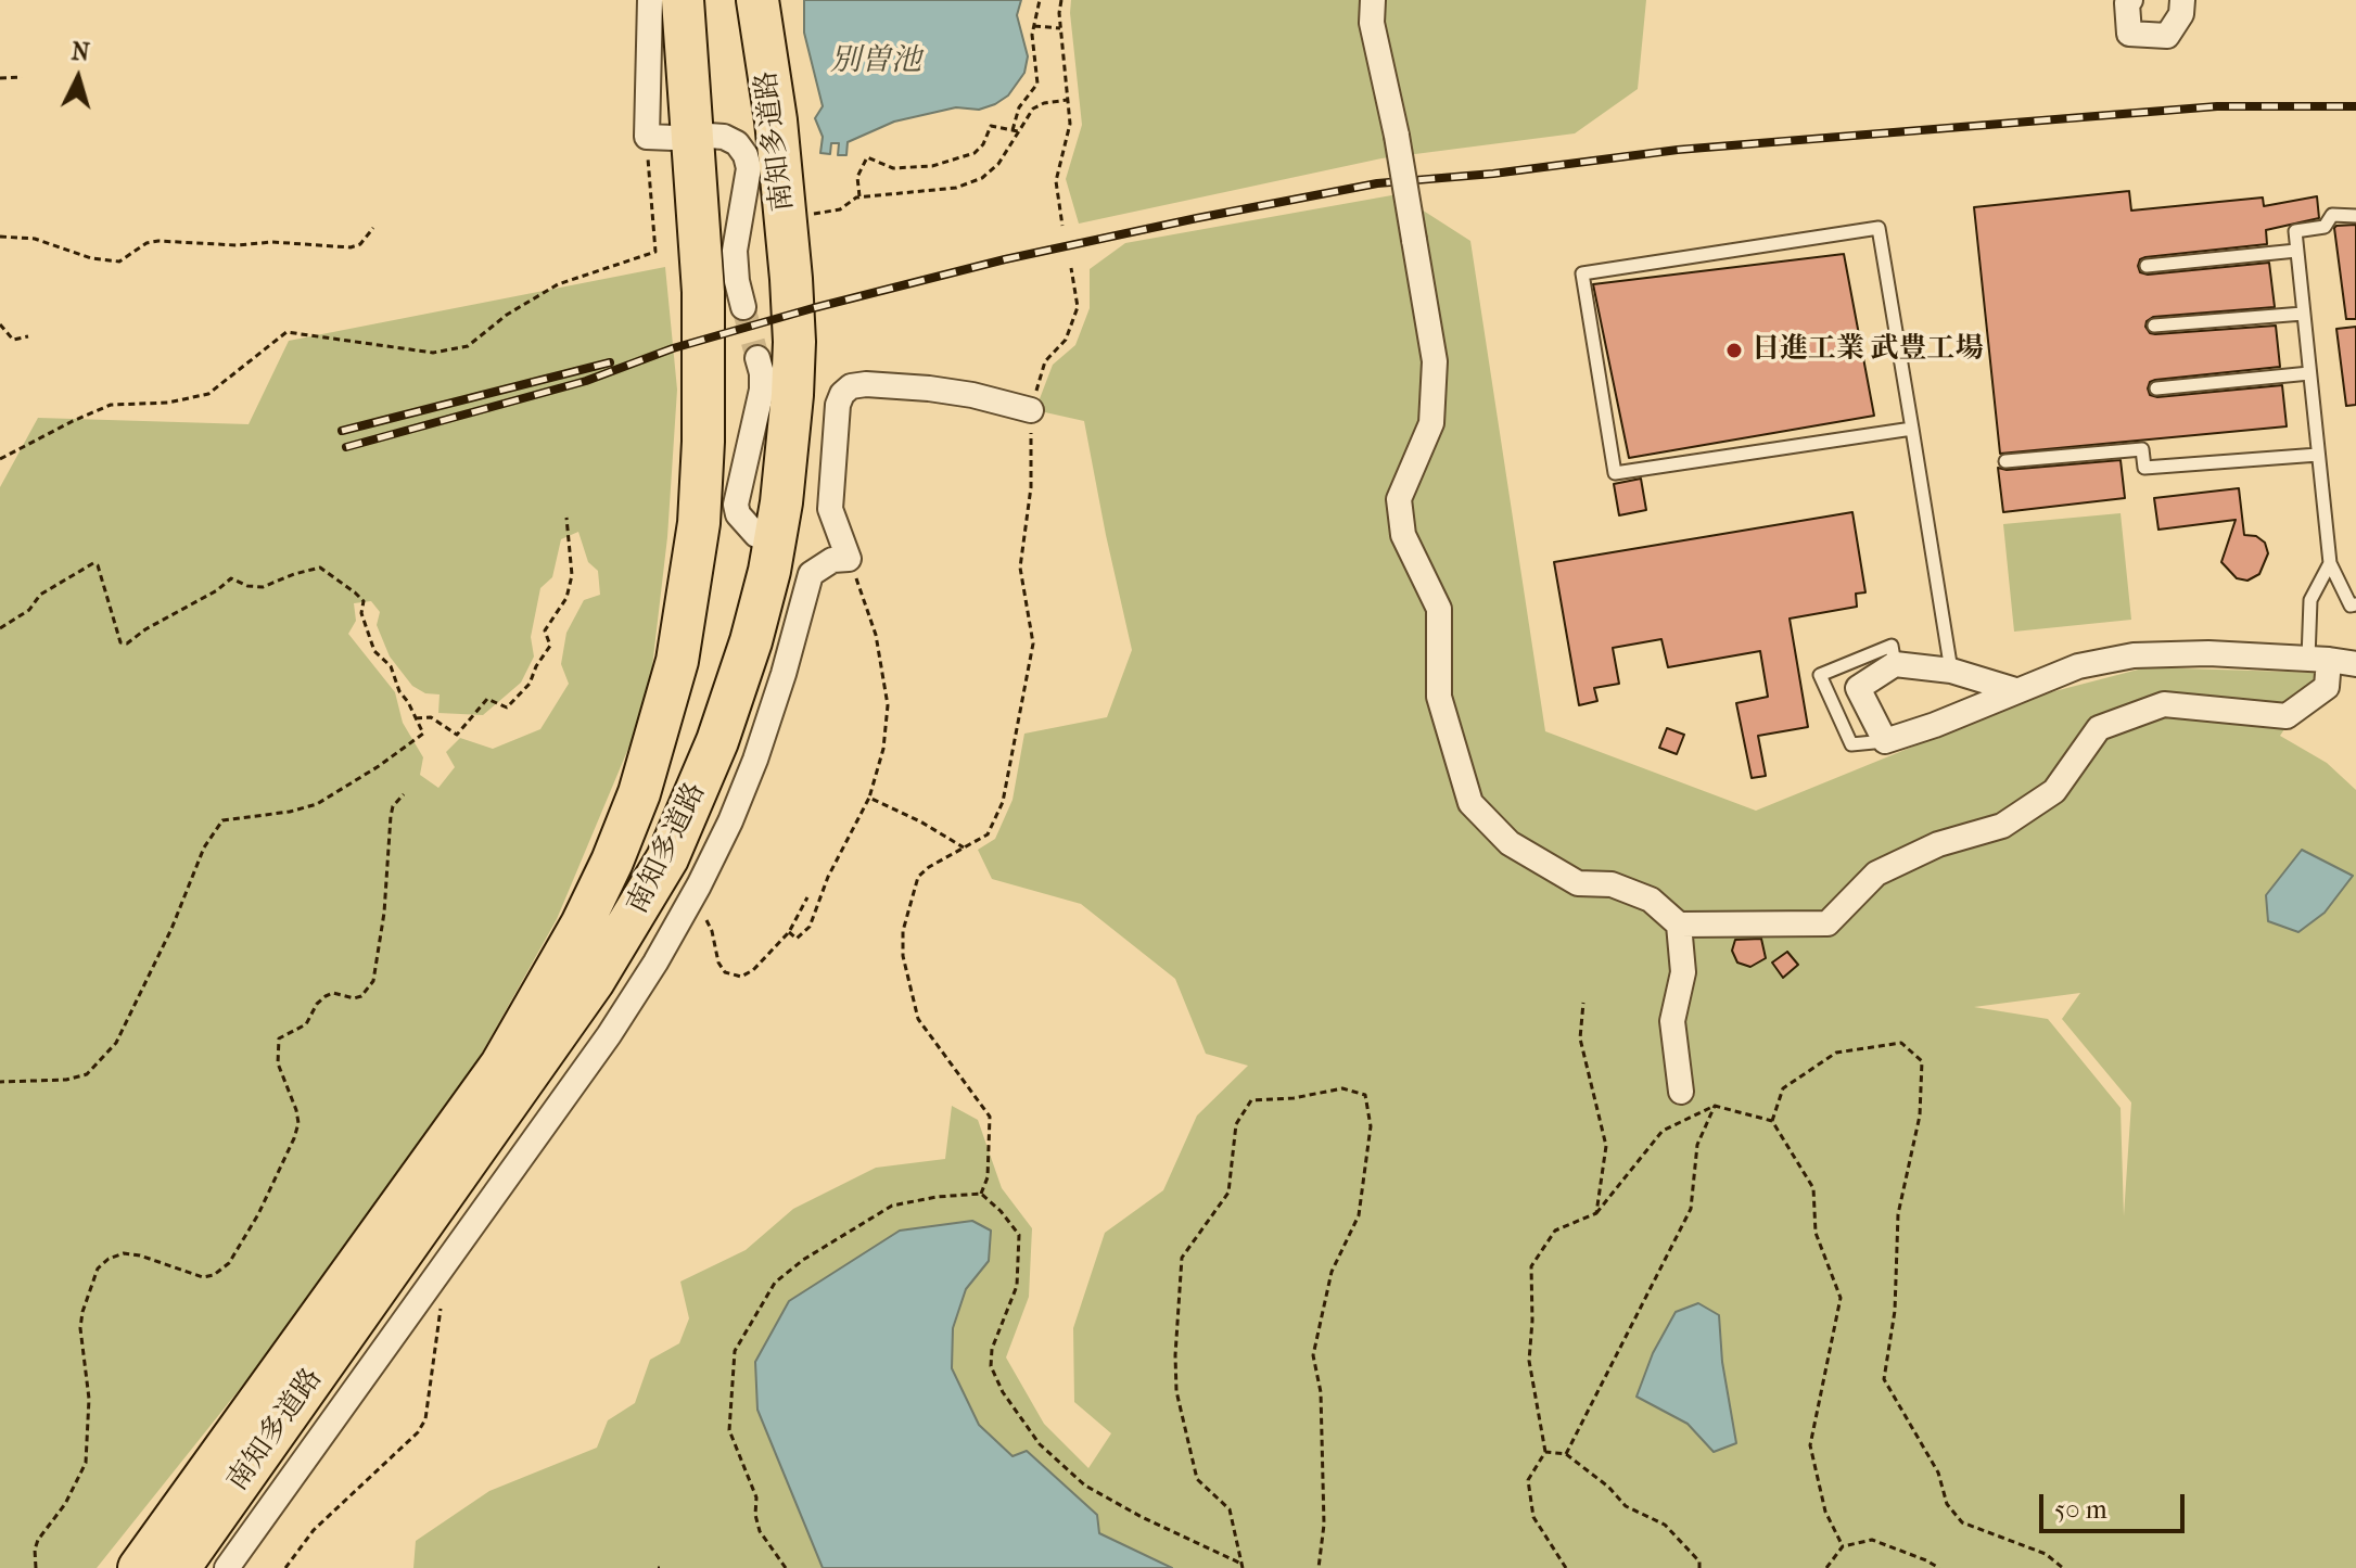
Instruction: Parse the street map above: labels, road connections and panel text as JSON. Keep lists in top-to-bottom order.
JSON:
{
  "streets": {
    "highway": ["南知多道路"]
  },
  "water": ["別曽池"],
  "places": ["日進工業 武豊工場"],
  "scale_bar": "50 m",
  "north": "top"
}
